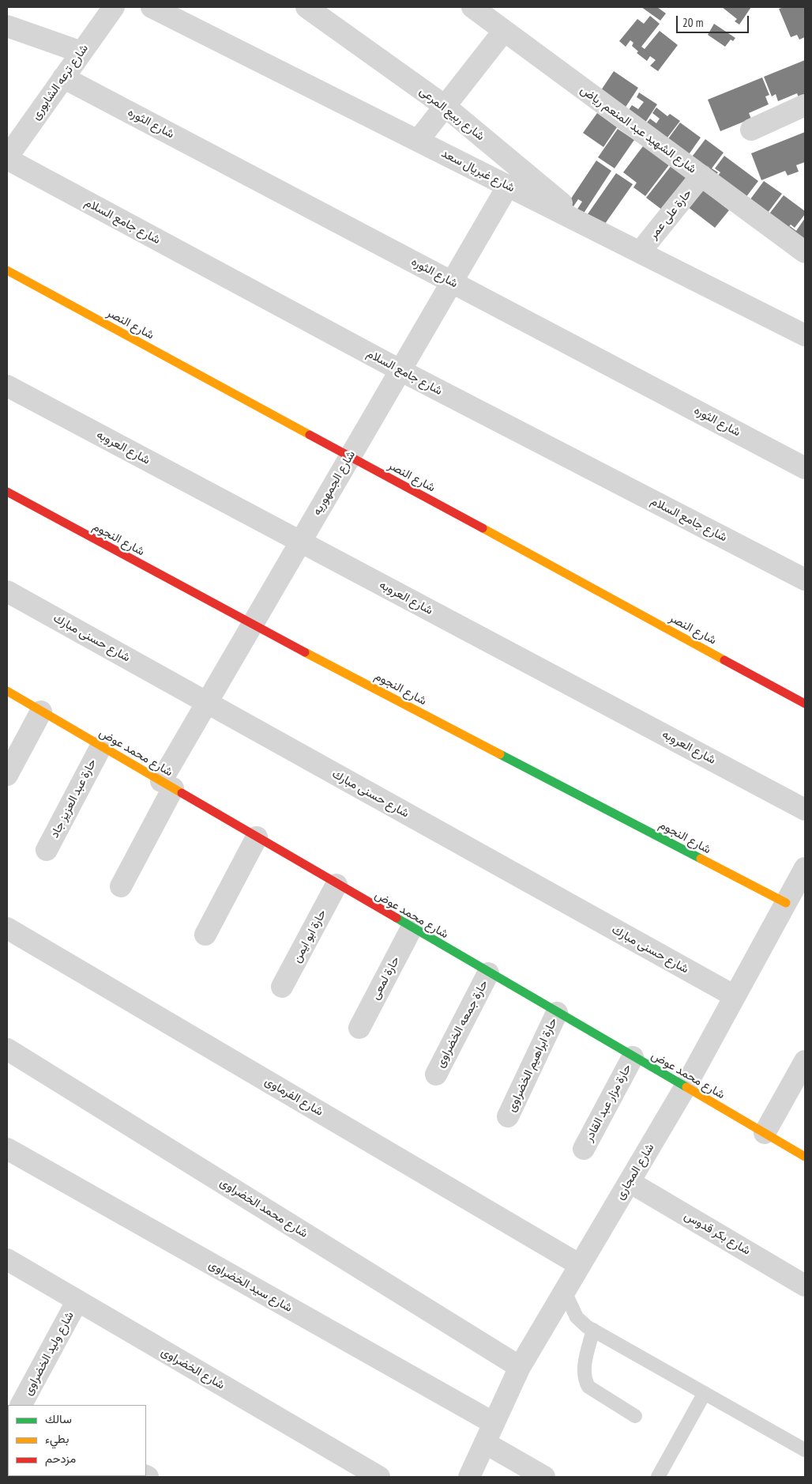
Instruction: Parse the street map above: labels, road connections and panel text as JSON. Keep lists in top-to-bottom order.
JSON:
{
  "streets": {
    "street": [
      "شارع ترعه الشابورى",
      "شارع ربيع المرعى",
      "شارع الثوره",
      "شارع الشهيد عبد المنعم رياض",
      "شارع غبريال سعد",
      "حارة على عمر",
      "شارع جامع السلام",
      "شارع النصر",
      "شارع العروبه",
      "شارع الجمهوريه",
      "شارع النجوم",
      "شارع حسنى مبارك",
      "شارع محمد عوض",
      "حارة عبد العزيز جاد",
      "حارة ابو ايمن",
      "حارة لمعى",
      "حارة جمعه الخضراوى",
      "حارة ابراهيم الخضراوى",
      "شارع الفرماوى",
      "حارة مزار عبد القادر",
      "شارع المجارى",
      "شارع محمد الخضراوى",
      "شارع بكر قدوس",
      "شارع سيد الخضراوى",
      "شارع وليد الخضراوى",
      "شارع الخضراوى"
    ]
  },
  "crossings": [
    ["شارع ترعه الشابورى", "شارع الثوره"],
    ["شارع ترعه الشابورى", "شارع جامع السلام"],
    ["شارع ربيع المرعى", "شارع غبريال سعد"],
    ["شارع الثوره", "شارع الجمهوريه"],
    ["شارع الشهيد عبد المنعم رياض", "حارة على عمر"],
    ["شارع غبريال سعد", "حارة على عمر"],
    ["شارع غبريال سعد", "شارع الجمهوريه"],
    ["شارع جامع السلام", "شارع الجمهوريه"],
    ["شارع النصر", "شارع الجمهوريه"],
    ["شارع العروبه", "شارع الجمهوريه"],
    ["شارع الجمهوريه", "شارع النجوم"],
    ["شارع الجمهوريه", "شارع حسنى مبارك"],
    ["شارع الجمهوريه", "شارع محمد عوض"],
    ["شارع النجوم", "شارع المجارى"],
    ["شارع حسنى مبارك", "شارع المجارى"],
    ["شارع محمد عوض", "حارة عبد العزيز جاد"],
    ["شارع محمد عوض", "حارة ابو ايمن"],
    ["شارع محمد عوض", "حارة لمعى"],
    ["شارع محمد عوض", "حارة جمعه الخضراوى"],
    ["شارع محمد عوض", "حارة ابراهيم الخضراوى"],
    ["شارع محمد عوض", "حارة مزار عبد القادر"],
    ["شارع محمد عوض", "شارع المجارى"],
    ["شارع الفرماوى", "شارع المجارى"],
    ["شارع المجارى", "شارع محمد الخضراوى"],
    ["شارع المجارى", "شارع بكر قدوس"],
    ["شارع المجارى", "شارع سيد الخضراوى"],
    ["شارع وليد الخضراوى", "شارع الخضراوى"]
  ],
  "legend": ["سالك", "بطيء", "مزدحم"],
  "scale_bar": "20 m"
}
